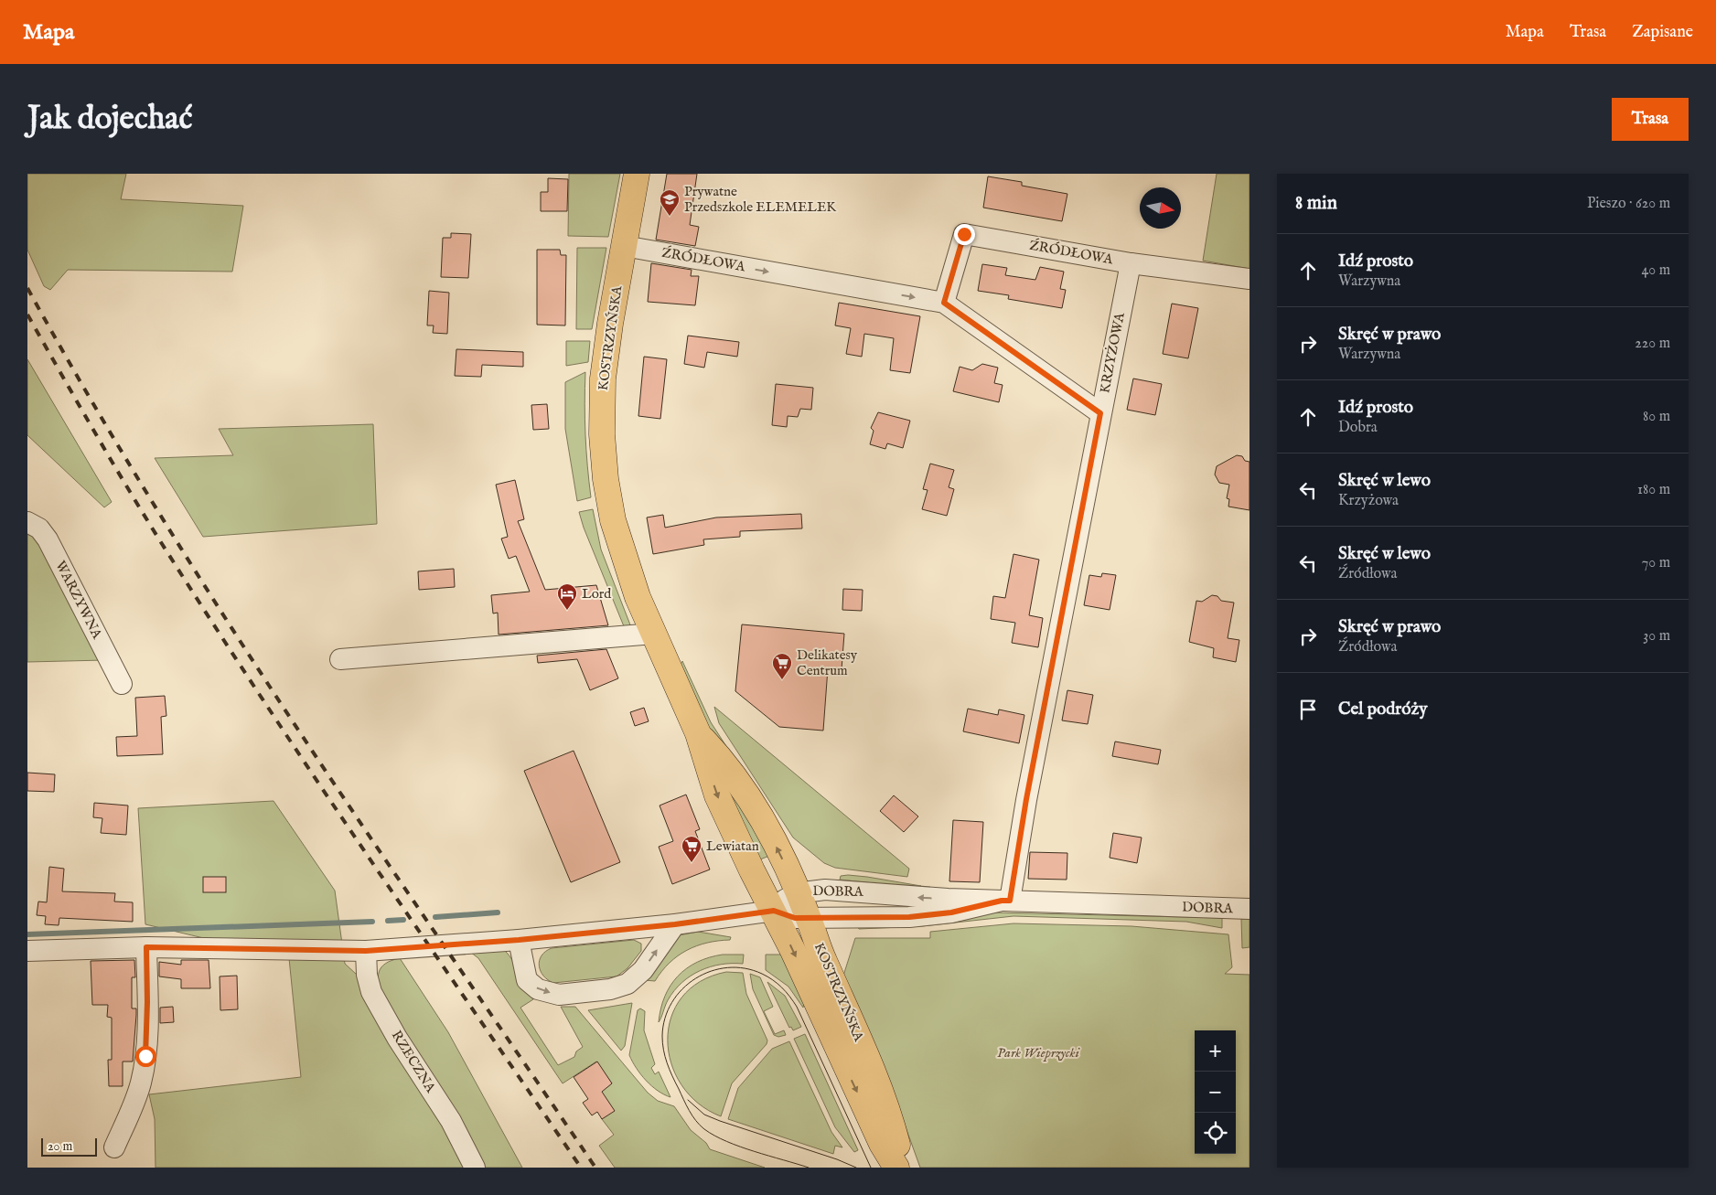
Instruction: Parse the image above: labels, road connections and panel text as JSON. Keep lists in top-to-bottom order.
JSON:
{
  "streets": {
    "main road": ["KOSTRZYŃSKA"],
    "street": [
      "ŹRÓDŁOWA",
      "KRZYŻOWA",
      "WARZYWNA",
      "DOBRA",
      "RZECZNA"
    ]
  },
  "crossings": [
    ["ŹRÓDŁOWA", "KOSTRZYŃSKA"],
    ["ŹRÓDŁOWA", "KRZYŻOWA"],
    ["KOSTRZYŃSKA", "DOBRA"],
    ["KRZYŻOWA", "DOBRA"]
  ],
  "one_way": ["ŹRÓDŁOWA"],
  "parks": ["Park Wieprzycki"],
  "places": {
    "school or university": ["Prywatne Przedszkole ELEMELEK"],
    "hotel": ["Lord"],
    "supermarket": ["Delikatesy Centrum", "Lewiatan"]
  },
  "scale_bar": "20 m",
  "north": "right",
  "page": {
    "header": "Mapa",
    "nav": ["Mapa", "Trasa", "Zapisane"],
    "buttons": "Trasa",
    "title": "Jak dojechać",
    "heading": ["8 min", "Pieszo · 620 m"],
    "list": [
      ["Idź prosto", "Warzywna", "40 m"],
      ["Skręć w prawo", "Warzywna", "220 m"],
      ["Idź prosto", "Dobra", "80 m"],
      ["Skręć w lewo", "Krzyżowa", "180 m"],
      ["Skręć w lewo", "Źródłowa", "70 m"],
      ["Skręć w prawo", "Źródłowa", "30 m"],
      "Cel podróży"
    ],
    "map_buttons": ["+", "−"],
    "scale": "20 m"
  }
}
